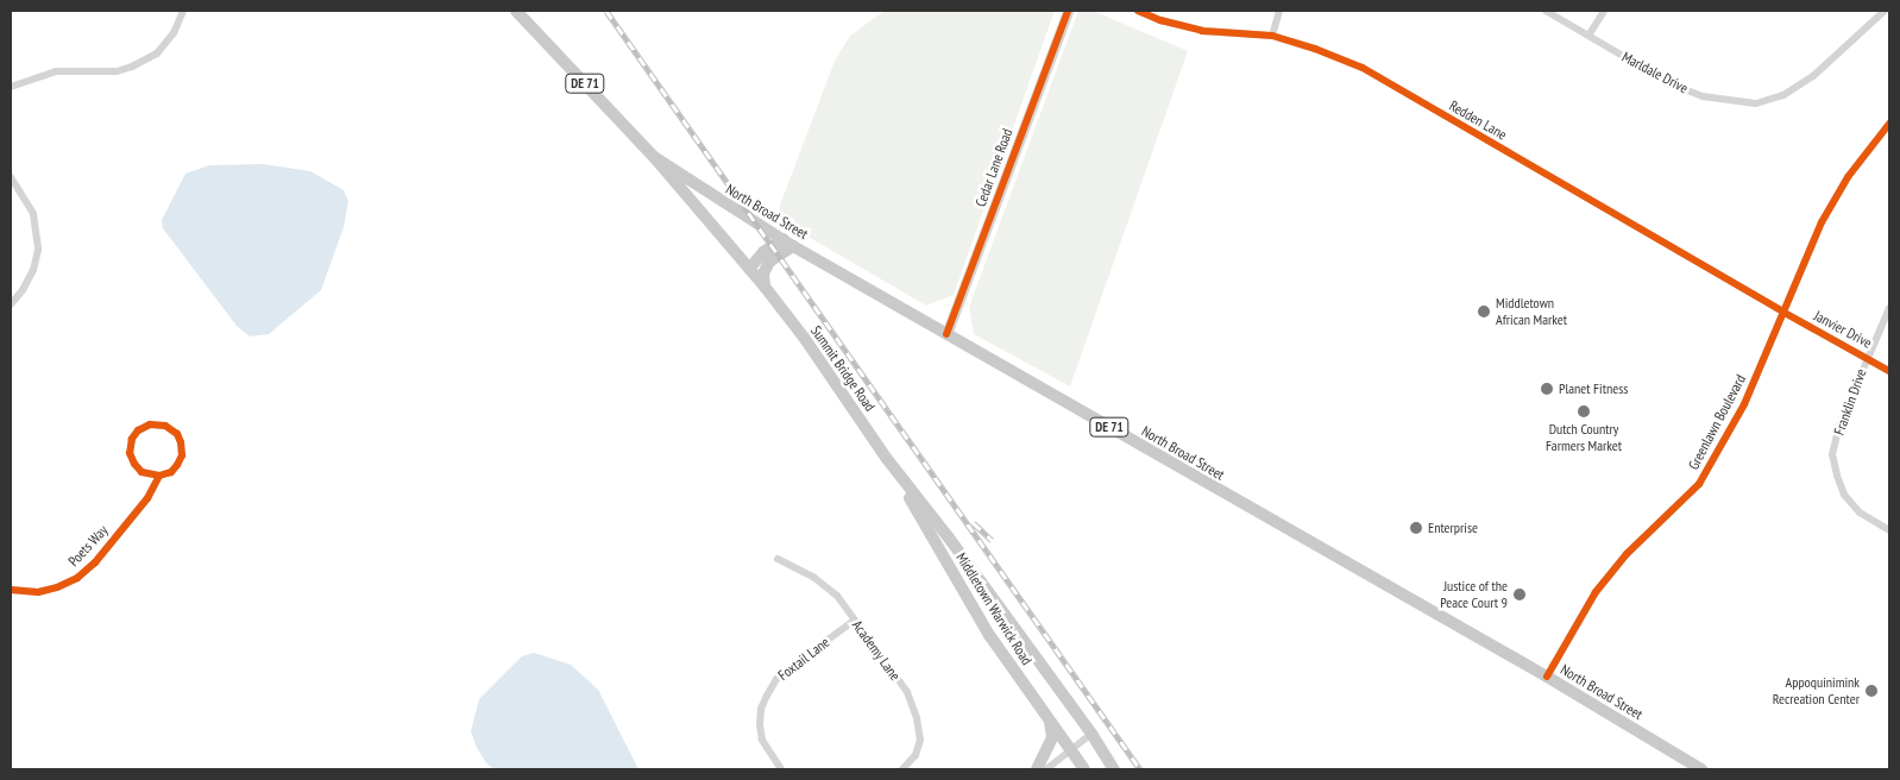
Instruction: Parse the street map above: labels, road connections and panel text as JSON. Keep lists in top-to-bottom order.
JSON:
{
  "streets": {
    "main road": [
      "DE 71",
      "North Broad Street",
      "Summit Bridge Road",
      "Middletown Warwick Road"
    ],
    "street": [
      "Marldale Drive",
      "Redden Lane",
      "Cedar Lane Road",
      "Janvier Drive",
      "Franklin Drive",
      "Greenlawn Boulevard",
      "Poets Way",
      "Academy Lane",
      "Foxtail Lane"
    ]
  },
  "crossings": [
    ["Redden Lane", "Janvier Drive"],
    ["Redden Lane", "Greenlawn Boulevard"],
    ["Cedar Lane Road", "North Broad Street"],
    ["North Broad Street", "Summit Bridge Road"],
    ["North Broad Street", "Greenlawn Boulevard"],
    ["Janvier Drive", "Franklin Drive"],
    ["Janvier Drive", "Greenlawn Boulevard"],
    ["Summit Bridge Road", "Middletown Warwick Road"],
    ["Academy Lane", "Foxtail Lane"]
  ],
  "places": [
    "Middletown African Market",
    "Planet Fitness",
    "Dutch Country Farmers Market",
    "Enterprise",
    "Justice of the Peace Court 9",
    "Appoquinimink Recreation Center"
  ]
}
